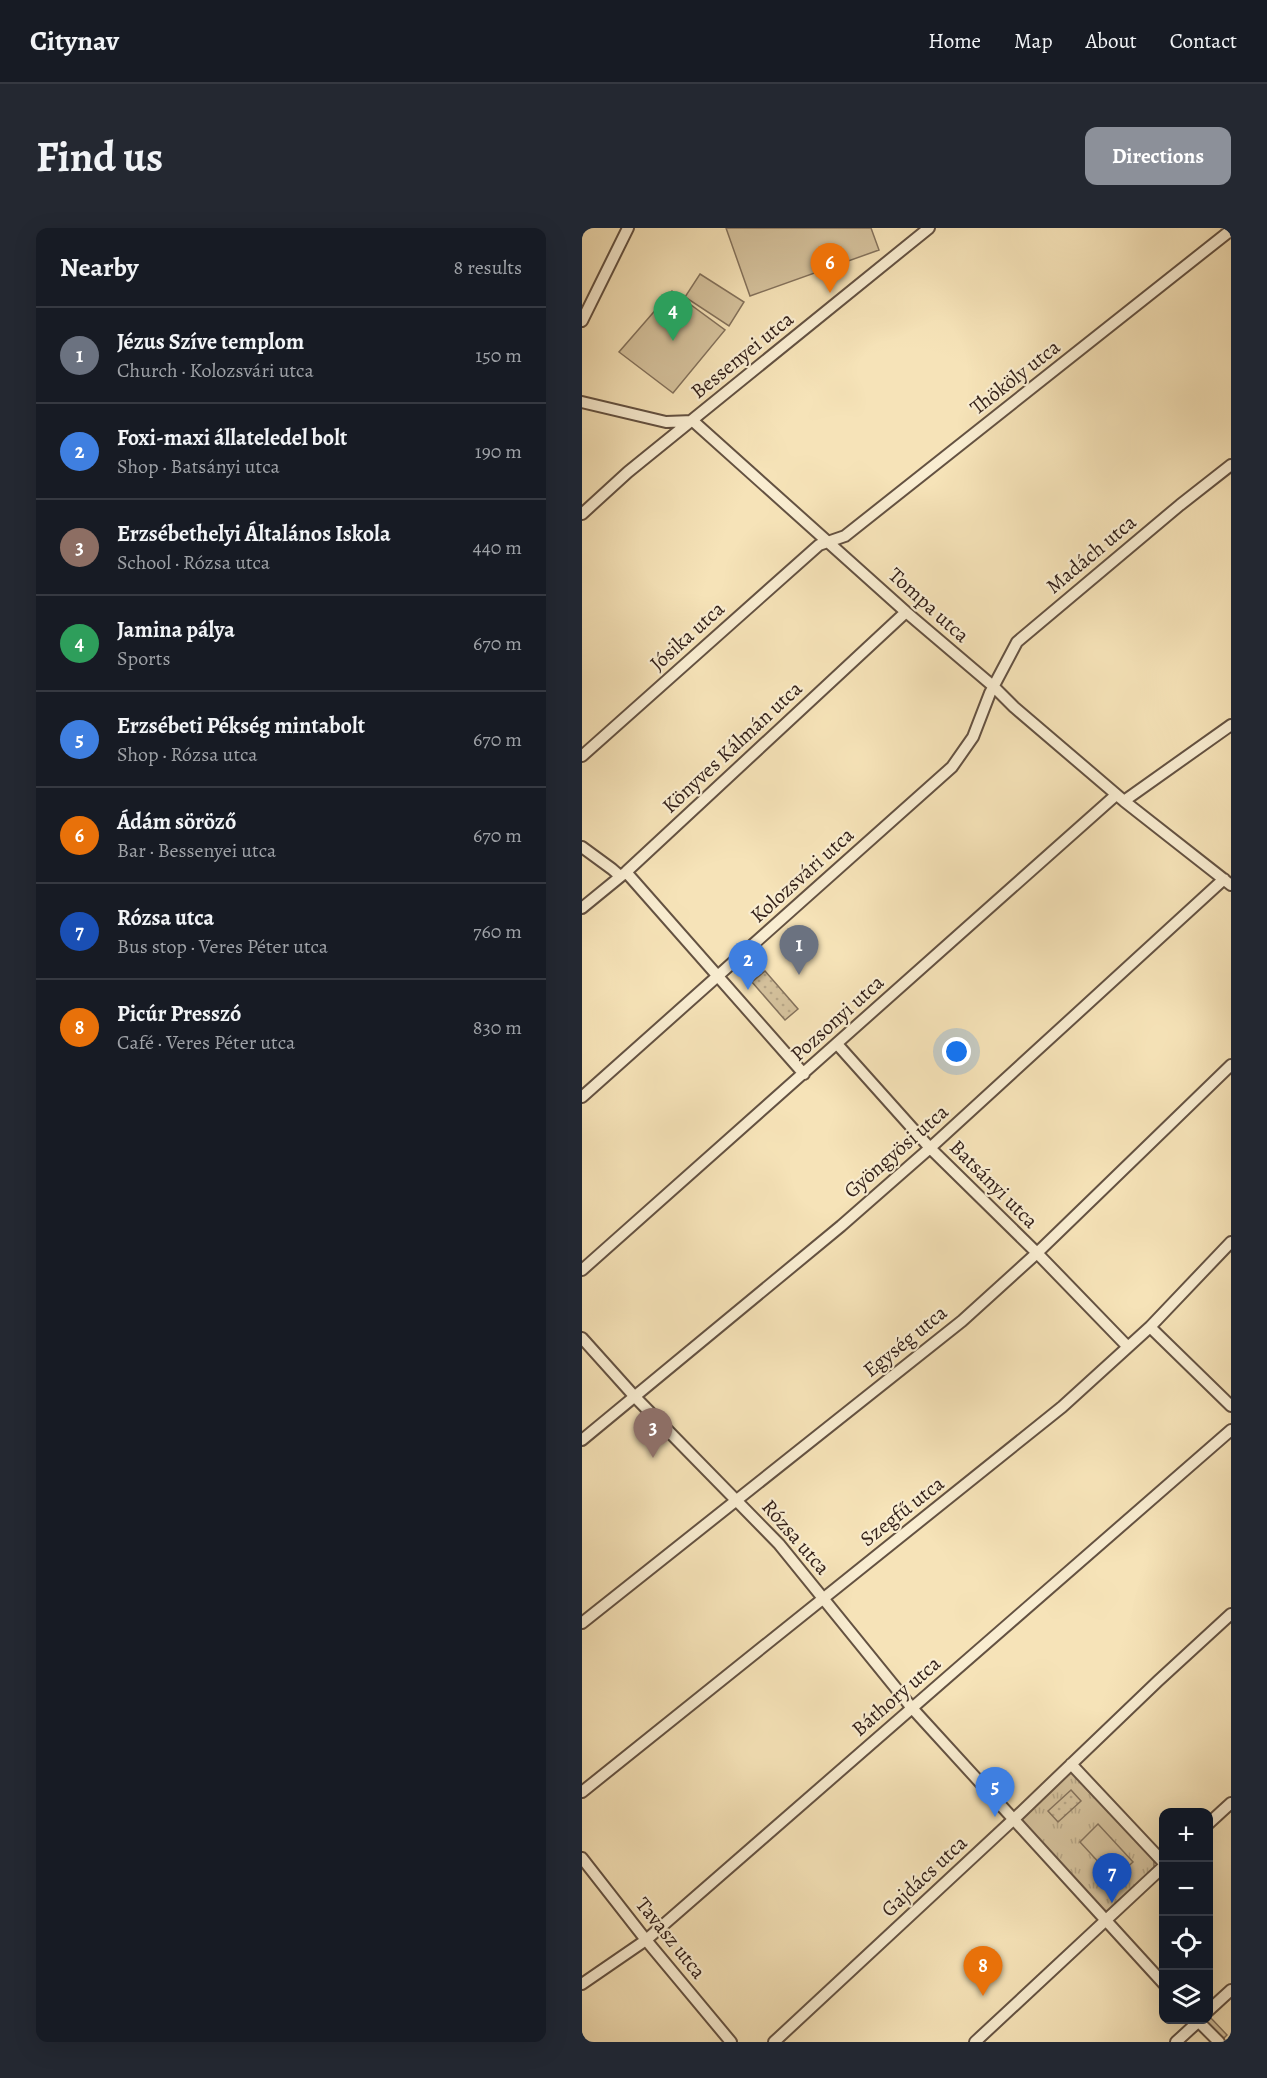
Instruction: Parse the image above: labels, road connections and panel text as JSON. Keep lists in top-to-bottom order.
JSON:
{
  "streets": {
    "street": [
      "Bessenyei utca",
      "Thököly utca",
      "Madách utca",
      "Tompa utca",
      "Jósika utca",
      "Könyves Kálmán utca",
      "Kolozsvári utca",
      "Pozsonyi utca",
      "Gyöngyösi utca",
      "Batsányi utca",
      "Egység utca",
      "Szegfű utca",
      "Rózsa utca",
      "Báthory utca",
      "Gajdács utca",
      "Tavasz utca"
    ]
  },
  "crossings": [
    ["Bessenyei utca", "Tompa utca"],
    ["Thököly utca", "Tompa utca"],
    ["Thököly utca", "Jósika utca"],
    ["Madách utca", "Tompa utca"],
    ["Madách utca", "Kolozsvári utca"],
    ["Tompa utca", "Jósika utca"],
    ["Tompa utca", "Könyves Kálmán utca"],
    ["Tompa utca", "Kolozsvári utca"],
    ["Tompa utca", "Pozsonyi utca"],
    ["Tompa utca", "Gyöngyösi utca"],
    ["Pozsonyi utca", "Batsányi utca"],
    ["Gyöngyösi utca", "Batsányi utca"],
    ["Gyöngyösi utca", "Rózsa utca"],
    ["Batsányi utca", "Egység utca"],
    ["Batsányi utca", "Szegfű utca"],
    ["Egység utca", "Rózsa utca"],
    ["Szegfű utca", "Rózsa utca"],
    ["Rózsa utca", "Báthory utca"],
    ["Rózsa utca", "Gajdács utca"],
    ["Báthory utca", "Tavasz utca"]
  ],
  "page": {
    "header": "Citynav",
    "nav": [
      "Home",
      "Map",
      "About",
      "Contact"
    ],
    "buttons": "Directions",
    "title": "Find us",
    "heading": ["Nearby", "8 results"],
    "pins": [
      "6",
      "4",
      "1",
      "2",
      "3",
      "5",
      "7",
      "8"
    ],
    "list": [
      {
        "mark": "1",
        "name": "Jézus Szíve templom",
        "note": "Church · Kolozsvári utca",
        "value": "150 m"
      },
      {
        "mark": "2",
        "name": "Foxi-maxi állateledel bolt",
        "note": "Shop · Batsányi utca",
        "value": "190 m"
      },
      {
        "mark": "3",
        "name": "Erzsébethelyi Általános Iskola",
        "note": "School · Rózsa utca",
        "value": "440 m"
      },
      {
        "mark": "4",
        "name": "Jamina pálya",
        "note": "Sports",
        "value": "670 m"
      },
      {
        "mark": "5",
        "name": "Erzsébeti Pékség mintabolt",
        "note": "Shop · Rózsa utca",
        "value": "670 m"
      },
      {
        "mark": "6",
        "name": "Ádám söröző",
        "note": "Bar · Bessenyei utca",
        "value": "670 m"
      },
      {
        "mark": "7",
        "name": "Rózsa utca",
        "note": "Bus stop · Veres Péter utca",
        "value": "760 m"
      },
      {
        "mark": "8",
        "name": "Picúr Presszó",
        "note": "Café · Veres Péter utca",
        "value": "830 m"
      }
    ],
    "map_buttons": ["+", "−"]
  }
}
